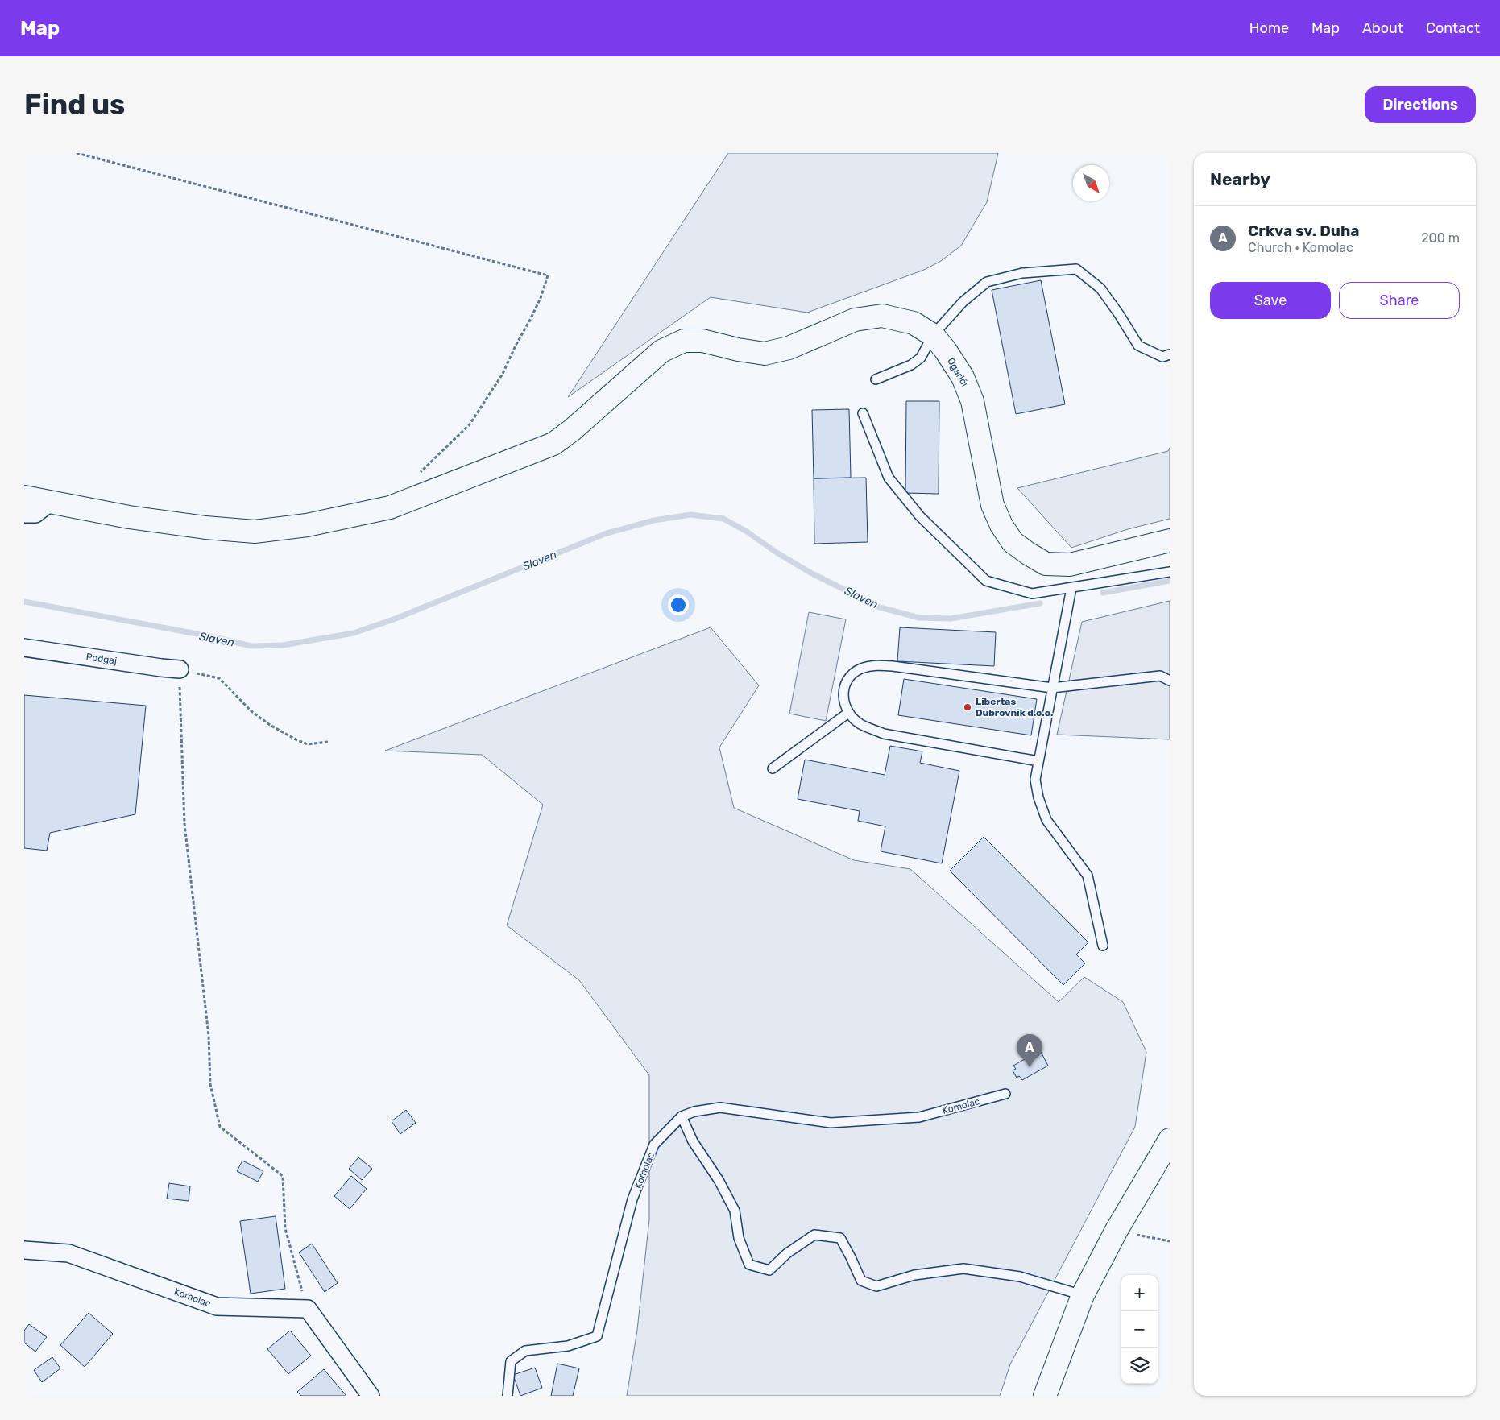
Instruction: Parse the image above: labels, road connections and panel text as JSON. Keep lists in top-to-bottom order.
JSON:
{
  "streets": {
    "street": ["Ogarići", "Podgaj", "Komolac"]
  },
  "water": ["Slaven"],
  "places": ["Libertas Dubrovnik d.o.o."],
  "north": "bottom right",
  "page": {
    "header": "Map",
    "nav": [
      "Home",
      "Map",
      "About",
      "Contact"
    ],
    "buttons": [
      "Directions",
      ["Save", "Share"]
    ],
    "title": "Find us",
    "heading": "Nearby",
    "list": [
      {
        "mark": "A",
        "name": "Crkva sv. Duha",
        "note": "Church · Komolac",
        "value": "200 m"
      }
    ],
    "pins": "A",
    "map_buttons": ["+", "−"]
  }
}
